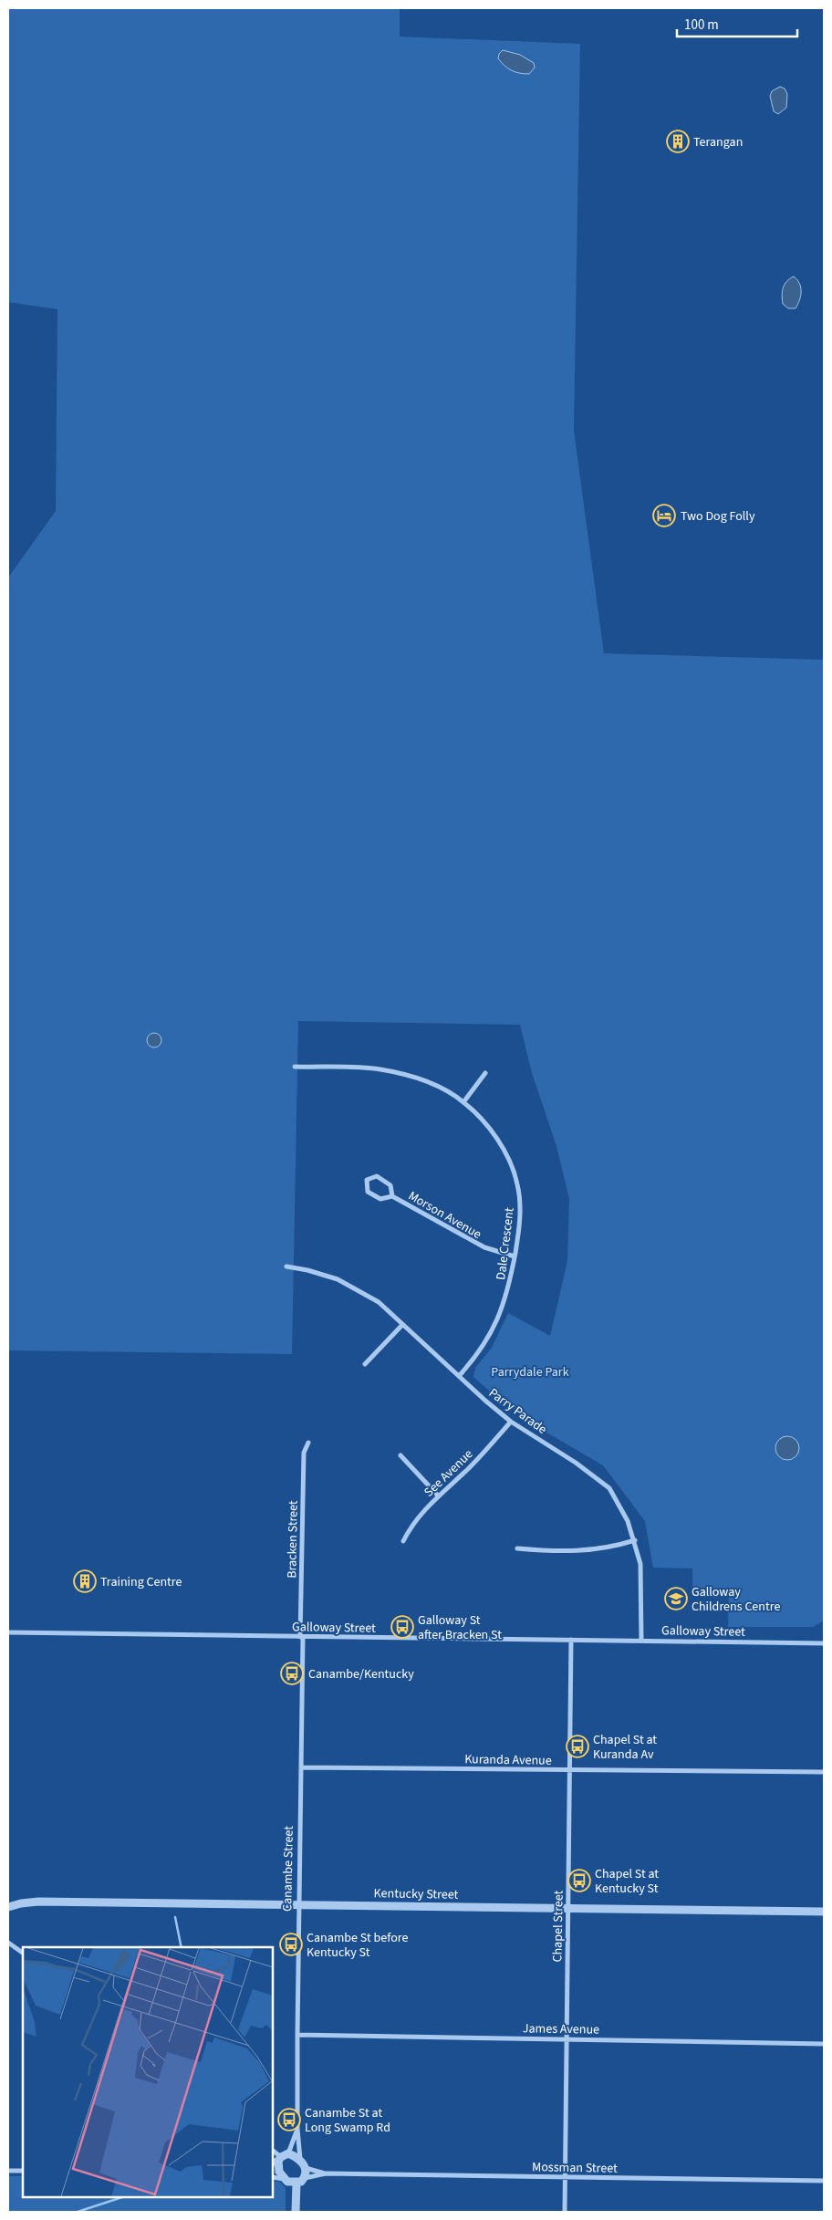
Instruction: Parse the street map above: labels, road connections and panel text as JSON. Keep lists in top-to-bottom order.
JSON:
{
  "streets": {
    "street": [
      "Morson Avenue",
      "Dale Crescent",
      "Parry Parade",
      "See Avenue",
      "Bracken Street",
      "Galloway Street",
      "Kuranda Avenue",
      "Canambe Street",
      "Kentucky Street",
      "Chapel Street",
      "James Avenue",
      "Mossman Street"
    ]
  },
  "crossings": [
    ["Morson Avenue", "Dale Crescent"],
    ["Dale Crescent", "Parry Parade"],
    ["Parry Parade", "See Avenue"],
    ["Parry Parade", "Galloway Street"],
    ["Bracken Street", "Galloway Street"],
    ["Bracken Street", "Canambe Street"],
    ["Galloway Street", "Canambe Street"],
    ["Galloway Street", "Chapel Street"],
    ["Kuranda Avenue", "Canambe Street"],
    ["Kuranda Avenue", "Chapel Street"],
    ["Canambe Street", "Kentucky Street"],
    ["Canambe Street", "James Avenue"],
    ["Canambe Street", "Mossman Street"],
    ["Kentucky Street", "Chapel Street"],
    ["Chapel Street", "James Avenue"],
    ["Chapel Street", "Mossman Street"]
  ],
  "parks": ["Parrydale Park"],
  "places": {
    "building": ["Terangan", "Training Centre"],
    "hotel": ["Two Dog Folly"],
    "school or university": ["Galloway Childrens Centre"],
    "bus stop": [
      "Galloway St after Bracken St",
      "Canambe/Kentucky",
      "Chapel St at Kuranda Av",
      "Chapel St at Kentucky St",
      "Canambe St before Kentucky St",
      "Canambe St at Long Swamp Rd"
    ]
  },
  "scale_bar": "100 m"
}
